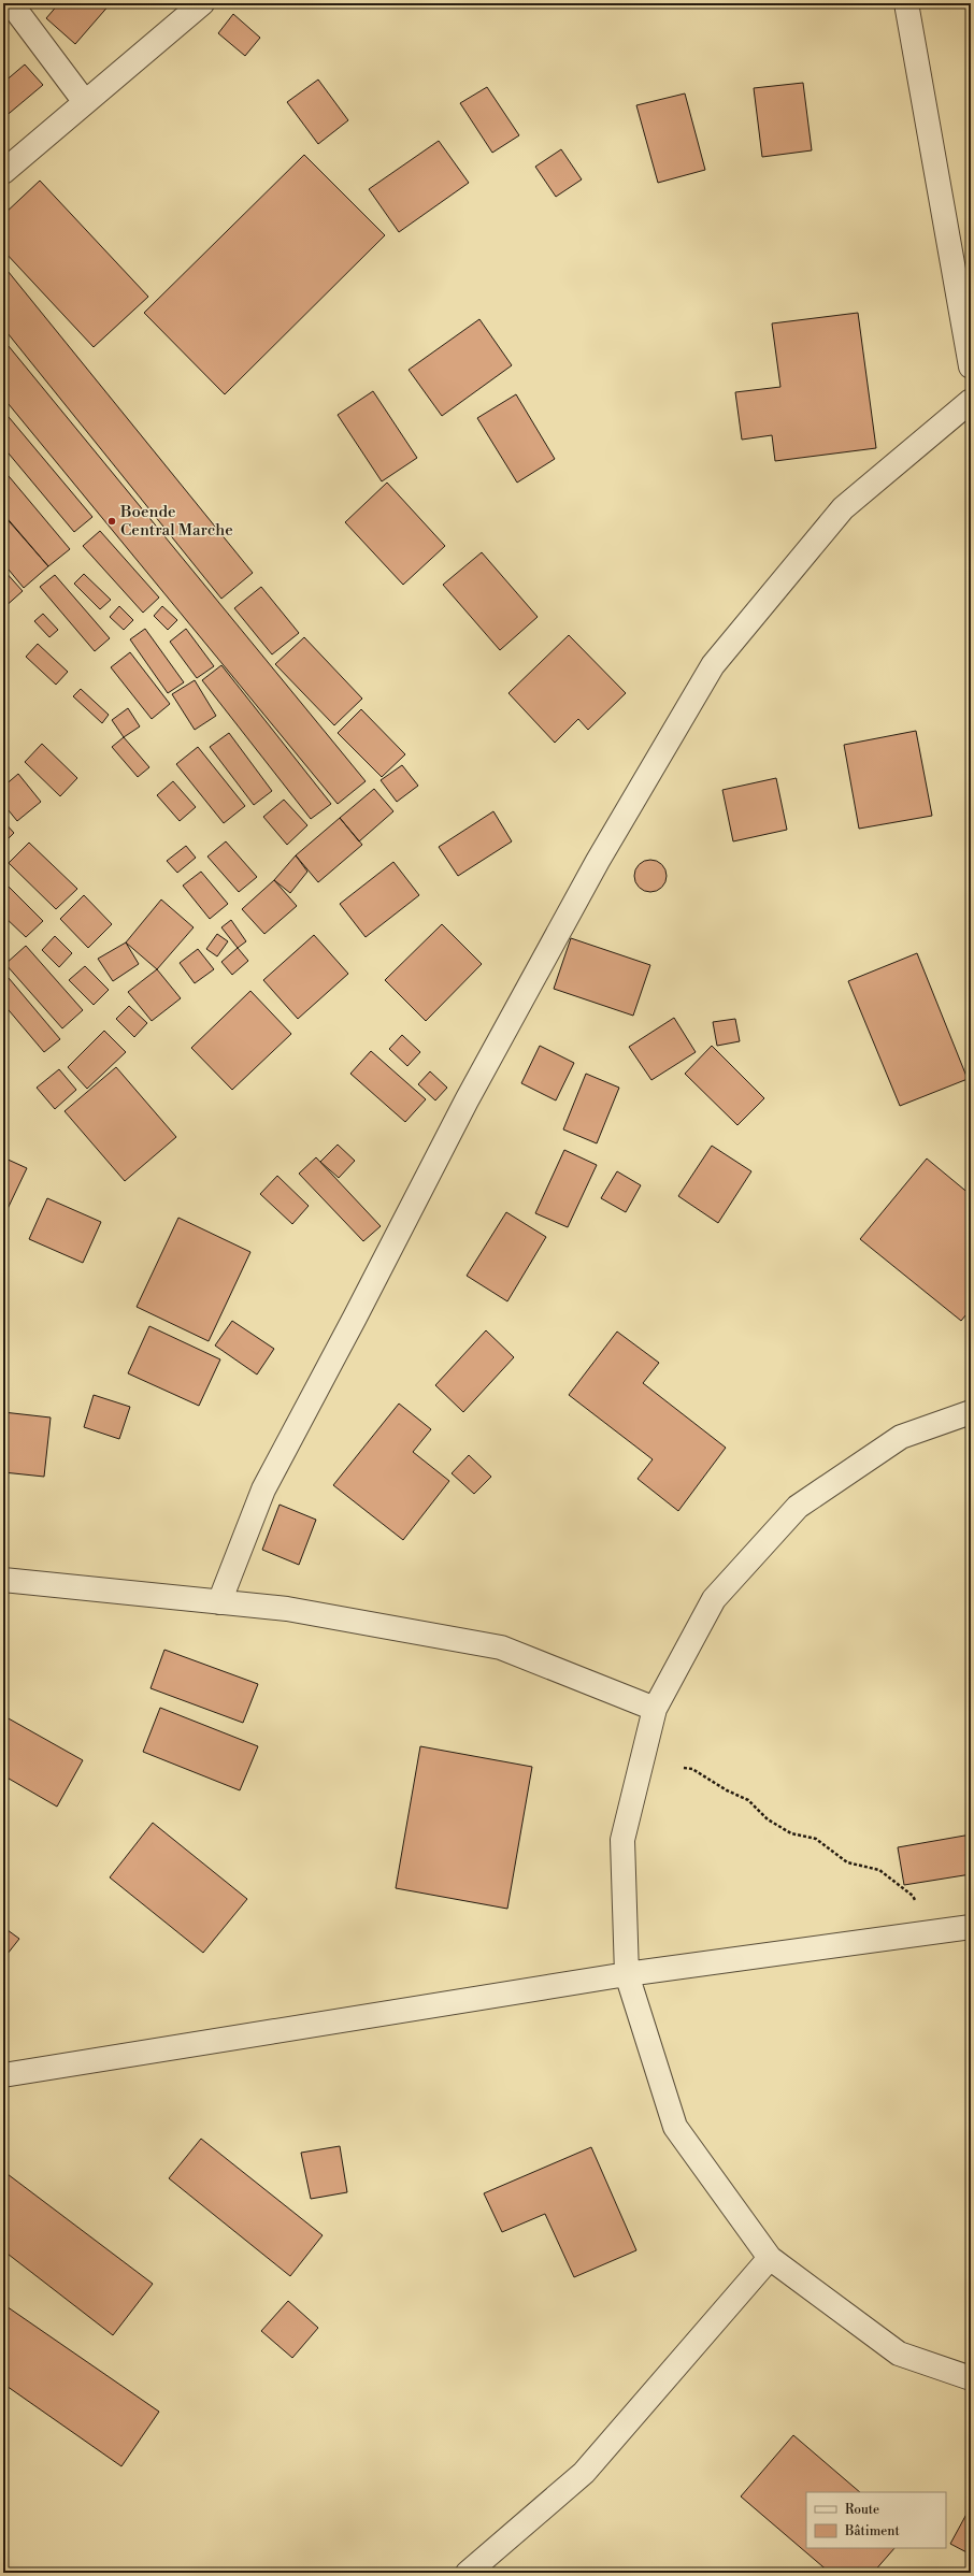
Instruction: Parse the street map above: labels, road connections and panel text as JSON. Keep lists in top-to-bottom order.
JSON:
{
  "places": ["Boende Central Marche"],
  "legend": ["Route", "Bâtiment"]
}
